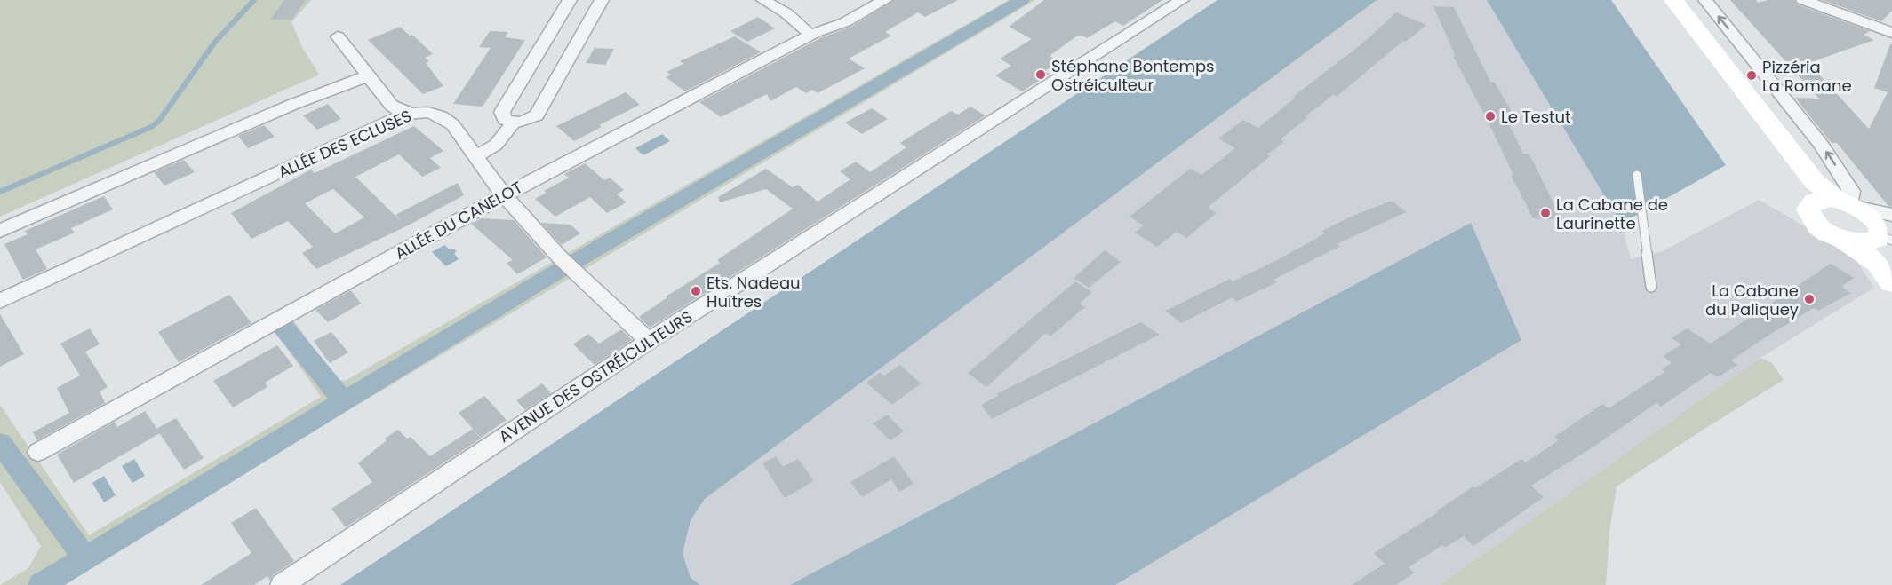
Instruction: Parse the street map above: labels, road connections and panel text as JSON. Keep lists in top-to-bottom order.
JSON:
{
  "streets": {
    "street": ["ALLÉE DES ECLUSES", "ALLÉE DU CANELOT", "AVENUE DES OSTRÉICULTEURS"]
  },
  "crossings": [
    ["ALLÉE DES ECLUSES", "ALLÉE DU CANELOT"],
    ["ALLÉE DES ECLUSES", "AVENUE DES OSTRÉICULTEURS"]
  ],
  "places": [
    "Stéphane Bontemps Ostréiculteur",
    "Pizzéria La Romane",
    "Le Testut",
    "La Cabane de Laurinette",
    "Ets. Nadeau Huîtres",
    "La Cabane du Paliquey"
  ]
}
